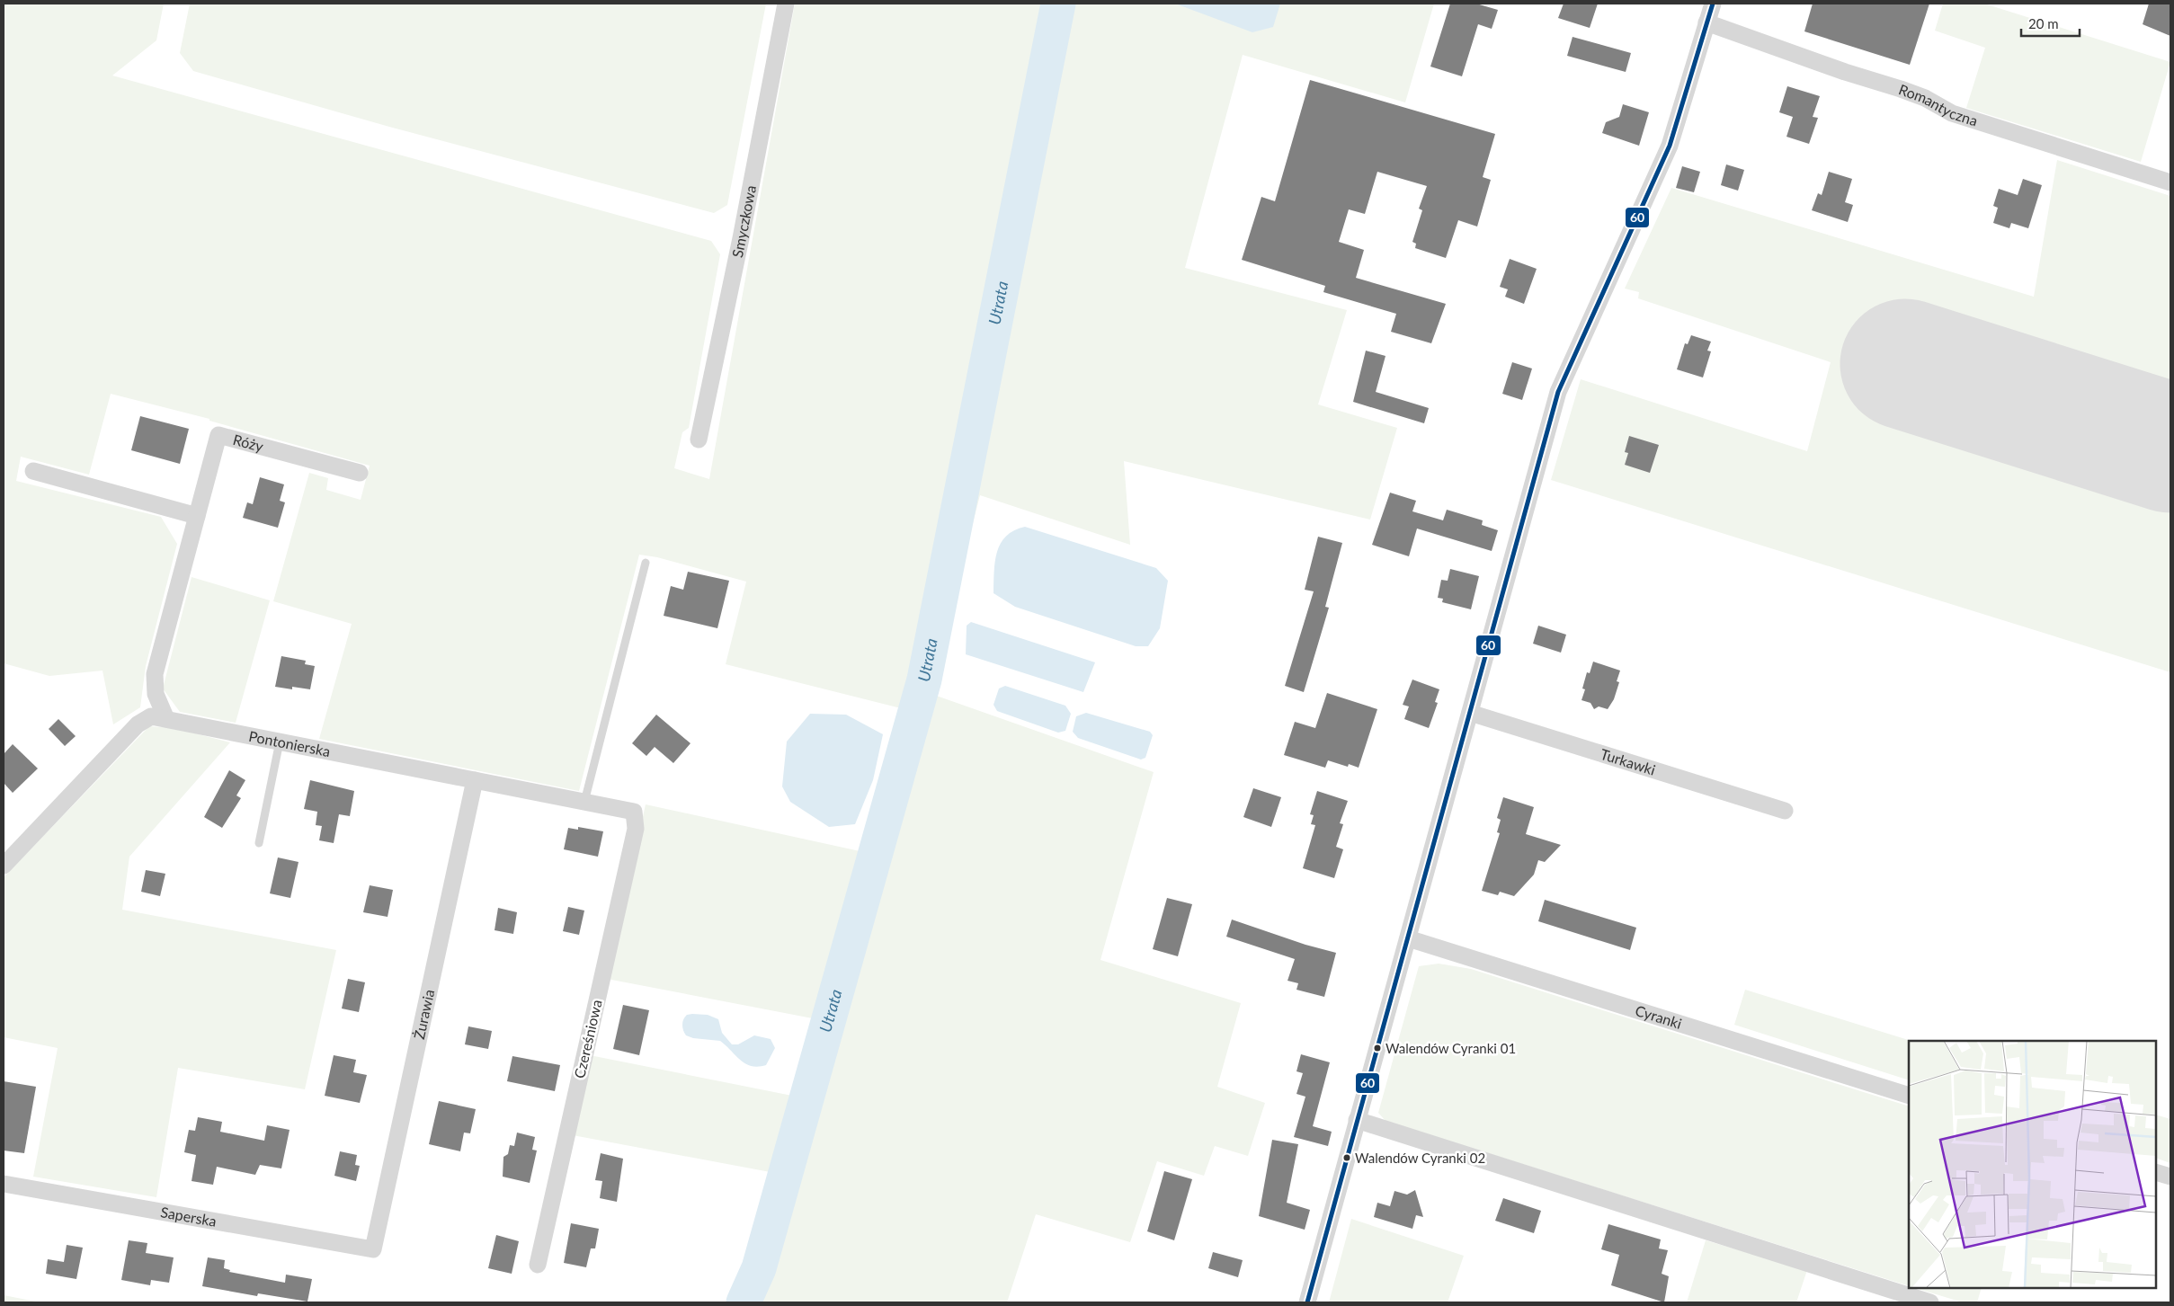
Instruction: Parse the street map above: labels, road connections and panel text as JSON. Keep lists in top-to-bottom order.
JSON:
{
  "streets": {
    "street": [
      "Romantyczna",
      "Smyczkowa",
      "Róży",
      "Pontonierska",
      "Turkawki",
      "Żurawia",
      "Cyranki",
      "Czereśniowa",
      "Saperska"
    ]
  },
  "crossings": [
    ["Róży", "Pontonierska"],
    ["Pontonierska", "Żurawia"],
    ["Pontonierska", "Czereśniowa"],
    ["Żurawia", "Saperska"]
  ],
  "water": ["Utrata"],
  "places": ["Walendów Cyranki 01", "Walendów Cyranki 02"],
  "lines": ["transit line 60"],
  "scale_bar": "20 m"
}
